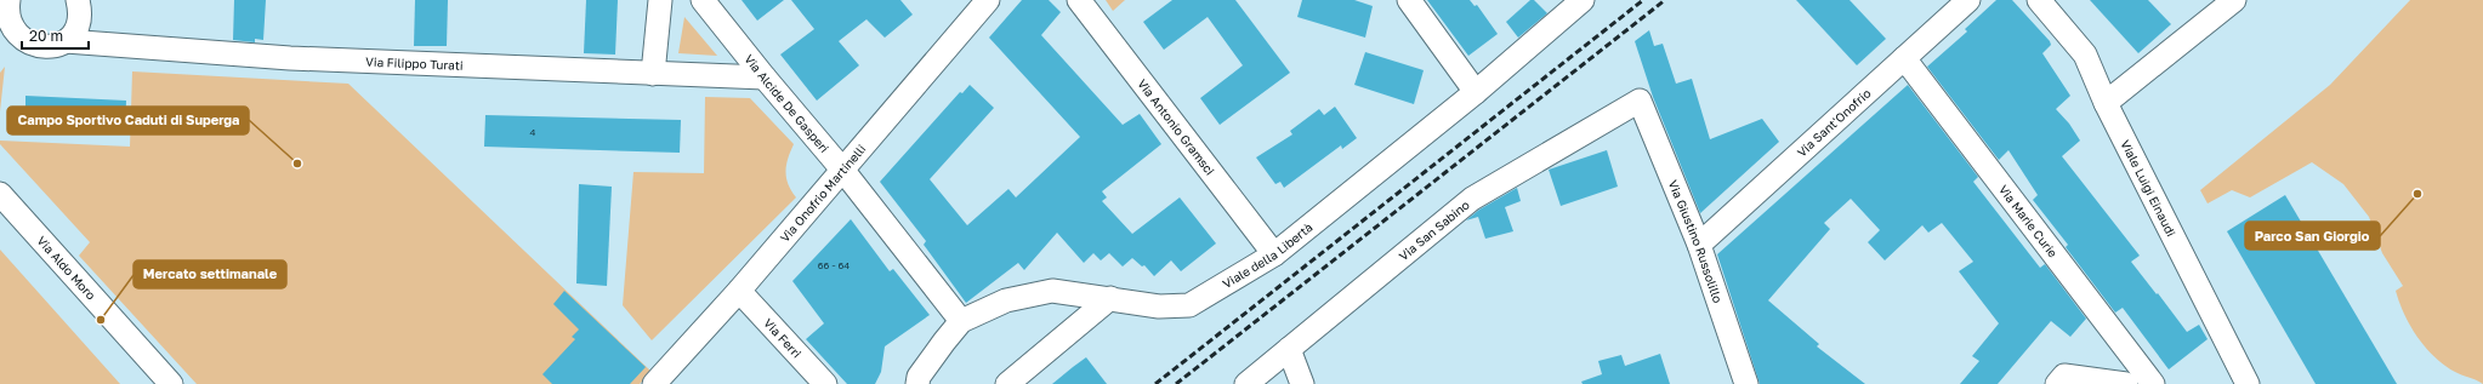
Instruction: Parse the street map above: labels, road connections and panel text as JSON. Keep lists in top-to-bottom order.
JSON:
{
  "streets": {
    "street": [
      "Via Filippo Turati",
      "Via Alcide De Gasperi",
      "Via Sant'Onofrio",
      "Via Antonio Gramsci",
      "Viale Luigi Einaudi",
      "Via Onofrio Martinelli",
      "Via Marie Curie",
      "Via San Sabino",
      "Via Giustino Russolillo",
      "Viale della Libertà",
      "Via Aldo Moro",
      "Via Ferri"
    ]
  },
  "crossings": [
    ["Via Filippo Turati", "Via Alcide De Gasperi"],
    ["Via Alcide De Gasperi", "Via Onofrio Martinelli"],
    ["Via Alcide De Gasperi", "Viale della Libertà"],
    ["Via Sant'Onofrio", "Via Marie Curie"],
    ["Via Sant'Onofrio", "Via Giustino Russolillo"],
    ["Via Antonio Gramsci", "Viale della Libertà"],
    ["Via Onofrio Martinelli", "Via Ferri"],
    ["Via San Sabino", "Via Giustino Russolillo"]
  ],
  "places": ["Campo Sportivo Caduti di Superga", "Parco San Giorgio", "Mercato settimanale"],
  "house_numbers": ["4", "66 - 64"],
  "scale_bar": "20 m"
}
